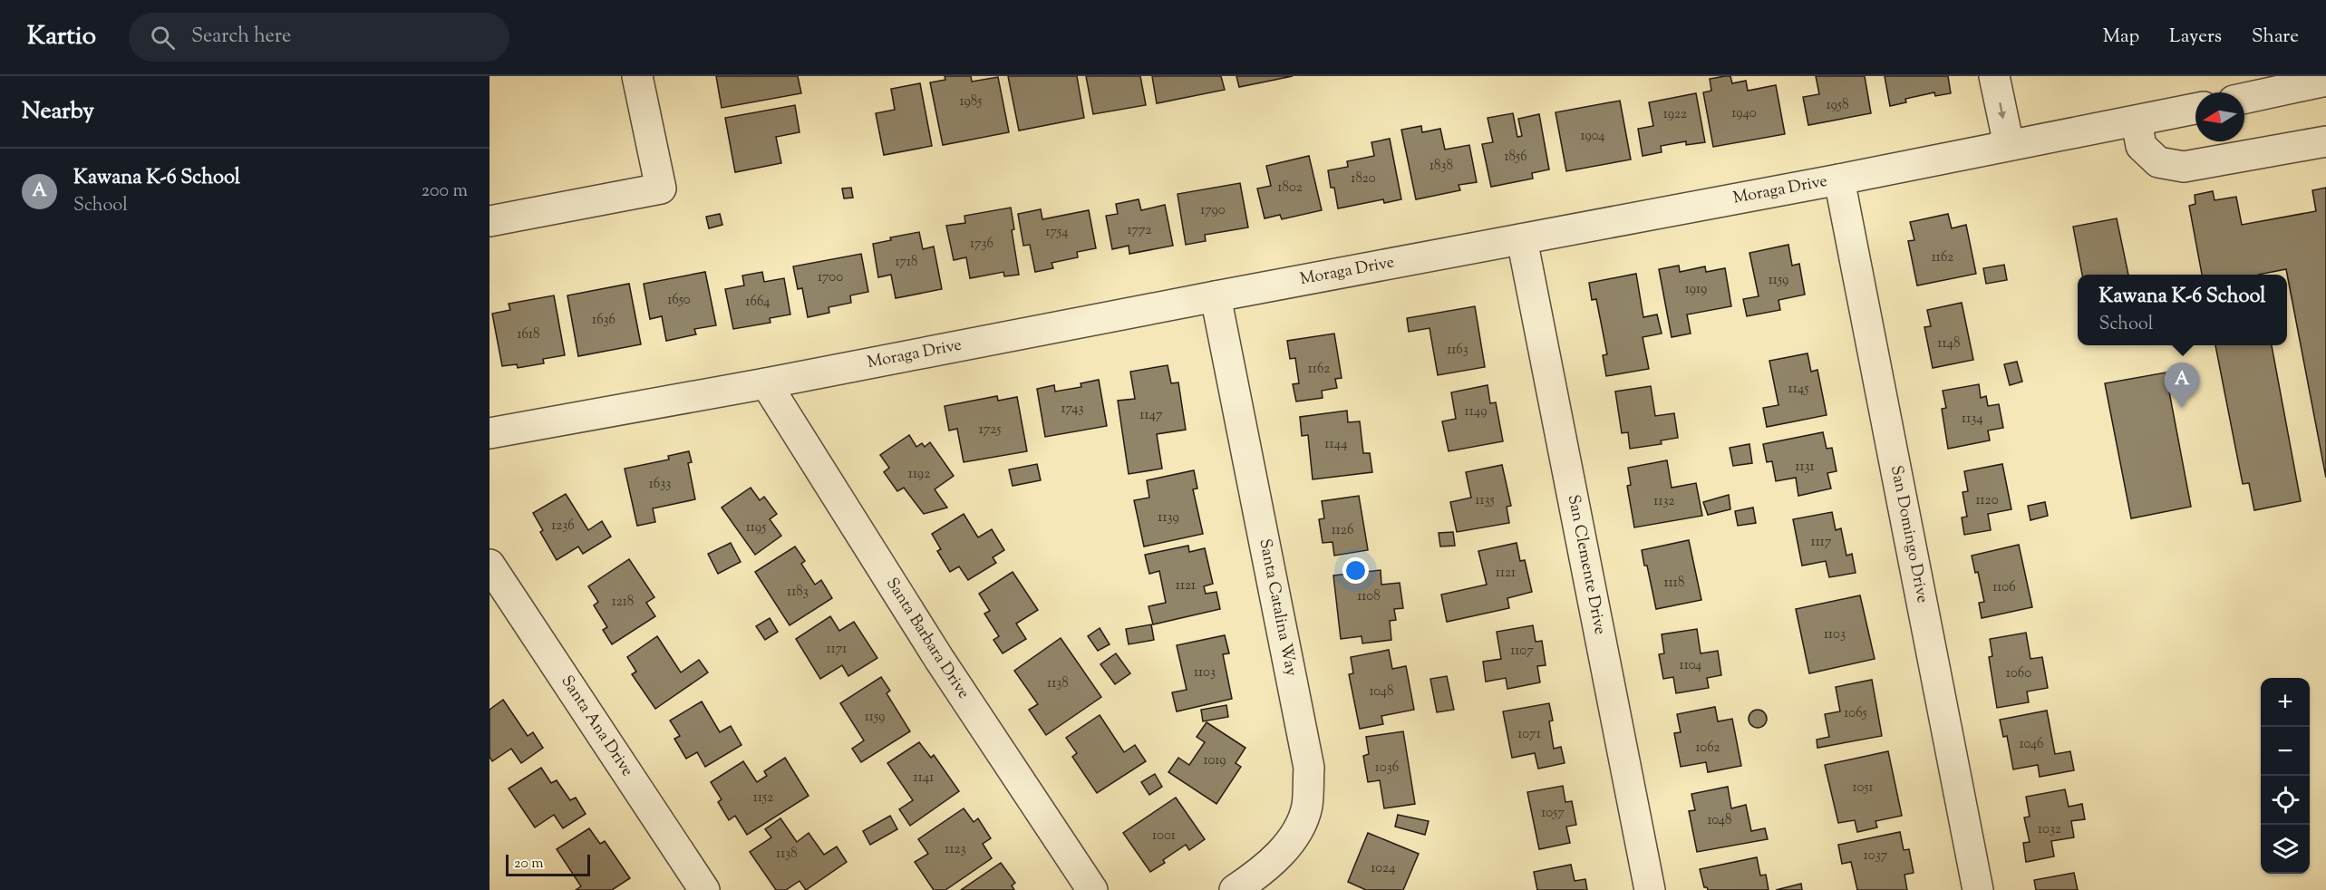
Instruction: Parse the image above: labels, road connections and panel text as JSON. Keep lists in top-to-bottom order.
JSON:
{
  "streets": {
    "street": [
      "Moraga Drive",
      "San Domingo Drive",
      "San Clemente Drive",
      "Santa Catalina Way",
      "Santa Barbara Drive",
      "Santa Ana Drive"
    ]
  },
  "crossings": [
    ["Moraga Drive", "San Domingo Drive"],
    ["Moraga Drive", "San Clemente Drive"],
    ["Moraga Drive", "Santa Catalina Way"],
    ["Moraga Drive", "Santa Barbara Drive"]
  ],
  "house_numbers": [
    "1985",
    "1958",
    "1940",
    "1922",
    "1904",
    "1856",
    "1838",
    "1820",
    "1802",
    "1790",
    "1772",
    "1754",
    "1736",
    "1162",
    "1718",
    "1700",
    "1159",
    "1919",
    "1650",
    "1664",
    "1636",
    "1618",
    "1148",
    "1163",
    "1162",
    "1145",
    "1743",
    "1149",
    "1147",
    "1134",
    "1725",
    "1144",
    "1131",
    "1192",
    "1633",
    "1135",
    "1120",
    "1132",
    "1139",
    "1236",
    "1195",
    "1126",
    "1117",
    "1121",
    "1118",
    "1121",
    "1106",
    "1183",
    "1108",
    "1218",
    "1103",
    "1171",
    "1107",
    "1104",
    "1103",
    "1060",
    "1138",
    "1048",
    "1065",
    "1159",
    "1071",
    "1046",
    "1062",
    "1019",
    "1036",
    "1141",
    "1051",
    "1152",
    "1057",
    "1048",
    "1032",
    "1001",
    "1123",
    "1138",
    "1037",
    "1024"
  ],
  "scale_bar": "20 m",
  "north": "left",
  "page": {
    "header": "Kartio",
    "search": "Search here",
    "nav": ["Map", "Layers", "Share"],
    "heading": "Nearby",
    "list": [
      {
        "mark": "A",
        "name": "Kawana K-6 School",
        "note": "School",
        "value": "200 m"
      }
    ],
    "popup": ["Kawana K-6 School", "School"],
    "pins": "A",
    "map_buttons": ["+", "−"],
    "scale": "20 m"
  }
}
